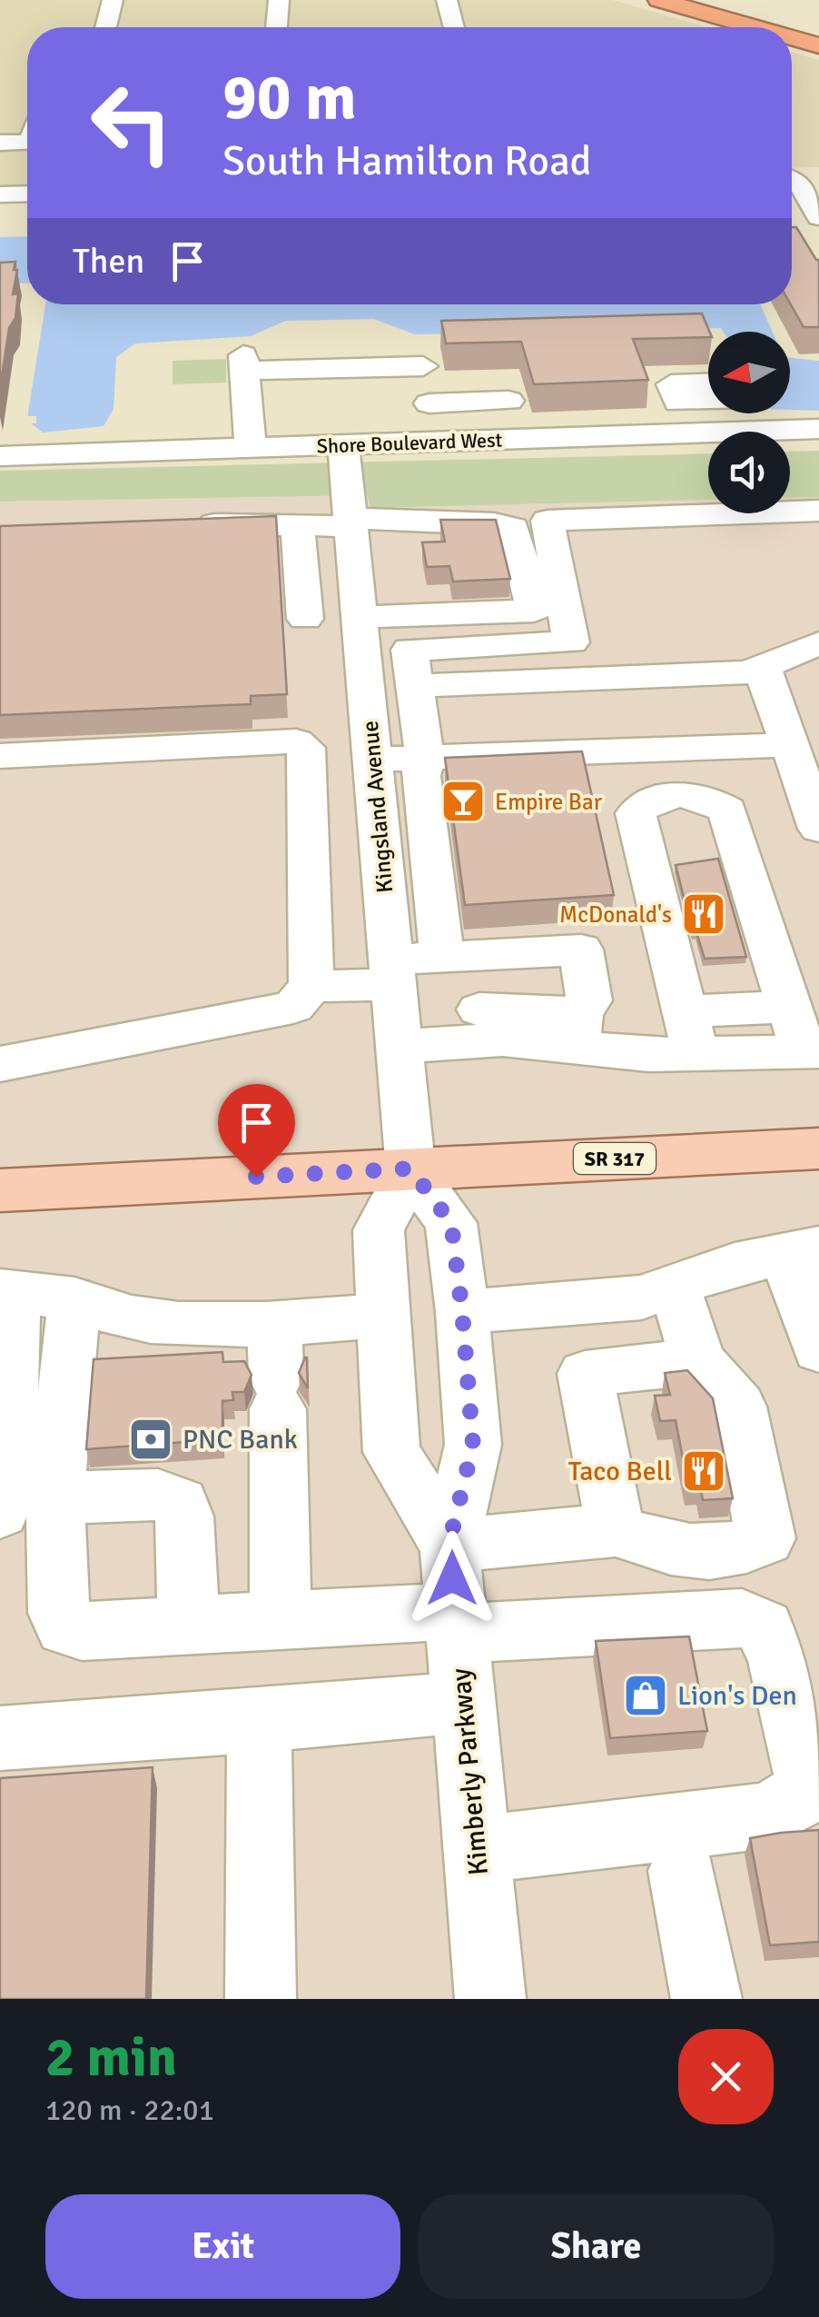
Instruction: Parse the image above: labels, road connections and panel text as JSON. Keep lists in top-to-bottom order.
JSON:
{
  "streets": {
    "main road": ["SR 317"],
    "street": ["Shore Boulevard West", "Kingsland Avenue", "Kimberly Parkway"]
  },
  "crossings": [
    ["Shore Boulevard West", "Kingsland Avenue"],
    ["Kingsland Avenue", "SR 317"],
    ["Kingsland Avenue", "Kimberly Parkway"],
    ["SR 317", "Kimberly Parkway"]
  ],
  "places": {
    "bar": ["Empire Bar"],
    "restaurant": ["McDonald's", "Taco Bell"],
    "bank": ["PNC Bank"],
    "shop": ["Lion's Den"]
  },
  "north": "left",
  "page": {
    "turn": ["90 m", "South Hamilton Road"],
    "then": "Then",
    "heading": ["2 min", "120 m · 22:01"],
    "buttons": ["Exit", "Share"]
  }
}
